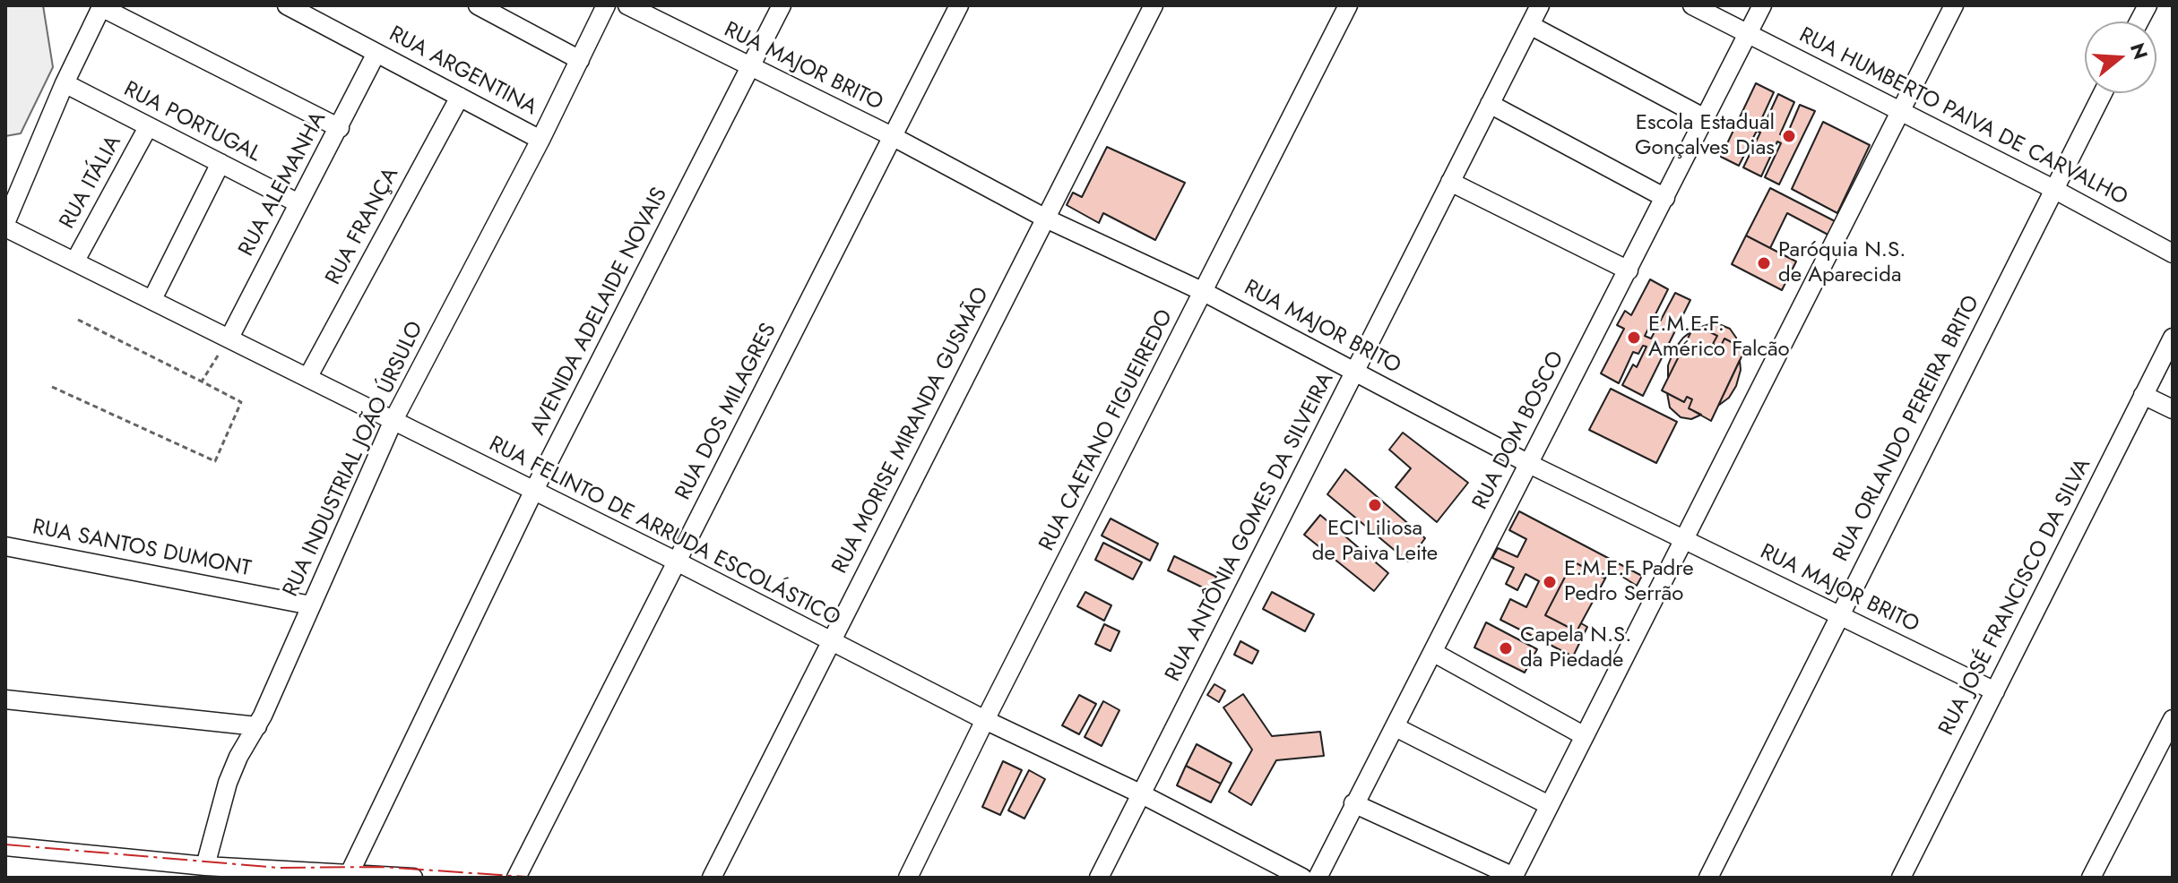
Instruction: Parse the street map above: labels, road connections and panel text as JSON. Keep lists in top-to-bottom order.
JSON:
{
  "streets": {
    "street": [
      "RUA MAJOR BRITO",
      "RUA ARGENTINA",
      "RUA HUMBERTO PAIVA DE CARVALHO",
      "RUA PORTUGAL",
      "RUA ITÁLIA",
      "RUA ALEMANHA",
      "RUA FRANÇA",
      "AVENIDA ADELAIDE NOVAIS",
      "RUA DOS MILAGRES",
      "RUA ORLANDO PEREIRA BRITO",
      "RUA MORISE MIRANDA GUSMÃO",
      "RUA CAETANO FIGUEIREDO",
      "RUA DOM BOSCO",
      "RUA INDUSTRIAL JOÃO ÚRSULO",
      "RUA ANTÔNIA GOMES DA SILVEIRA",
      "RUA FELINTO DE ARRUDA ESCOLÁSTICO",
      "RUA SANTOS DUMONT",
      "RUA JOSÉ FRANCISCO DA SILVA"
    ]
  },
  "crossings": [
    ["RUA MAJOR BRITO", "AVENIDA ADELAIDE NOVAIS"],
    ["RUA MAJOR BRITO", "RUA DOS MILAGRES"],
    ["RUA MAJOR BRITO", "RUA ORLANDO PEREIRA BRITO"],
    ["RUA MAJOR BRITO", "RUA MORISE MIRANDA GUSMÃO"],
    ["RUA MAJOR BRITO", "RUA CAETANO FIGUEIREDO"],
    ["RUA MAJOR BRITO", "RUA DOM BOSCO"],
    ["RUA MAJOR BRITO", "RUA ANTÔNIA GOMES DA SILVEIRA"],
    ["RUA MAJOR BRITO", "RUA JOSÉ FRANCISCO DA SILVA"],
    ["RUA ARGENTINA", "RUA ALEMANHA"],
    ["RUA ARGENTINA", "RUA FRANÇA"],
    ["RUA ARGENTINA", "RUA INDUSTRIAL JOÃO ÚRSULO"],
    ["RUA HUMBERTO PAIVA DE CARVALHO", "RUA ORLANDO PEREIRA BRITO"],
    ["RUA HUMBERTO PAIVA DE CARVALHO", "RUA DOM BOSCO"],
    ["RUA PORTUGAL", "RUA ITÁLIA"],
    ["RUA PORTUGAL", "RUA ALEMANHA"],
    ["RUA ITÁLIA", "RUA FELINTO DE ARRUDA ESCOLÁSTICO"],
    ["RUA ALEMANHA", "RUA FELINTO DE ARRUDA ESCOLÁSTICO"],
    ["RUA FRANÇA", "RUA FELINTO DE ARRUDA ESCOLÁSTICO"],
    ["AVENIDA ADELAIDE NOVAIS", "RUA FELINTO DE ARRUDA ESCOLÁSTICO"],
    ["RUA DOS MILAGRES", "RUA FELINTO DE ARRUDA ESCOLÁSTICO"],
    ["RUA MORISE MIRANDA GUSMÃO", "RUA FELINTO DE ARRUDA ESCOLÁSTICO"],
    ["RUA CAETANO FIGUEIREDO", "RUA FELINTO DE ARRUDA ESCOLÁSTICO"],
    ["RUA INDUSTRIAL JOÃO ÚRSULO", "RUA FELINTO DE ARRUDA ESCOLÁSTICO"],
    ["RUA INDUSTRIAL JOÃO ÚRSULO", "RUA SANTOS DUMONT"],
    ["RUA ANTÔNIA GOMES DA SILVEIRA", "RUA FELINTO DE ARRUDA ESCOLÁSTICO"]
  ],
  "places": [
    "Escola Estadual Gonçalves Dias",
    "Paróquia N.S. de Aparecida",
    "E.M.E.F. Américo Falcão",
    "ECI Liliosa de Paiva Leite",
    "E.M.E.F Padre Pedro Serrão",
    "Capela N.S. da Piedade"
  ],
  "north": "right"
}
